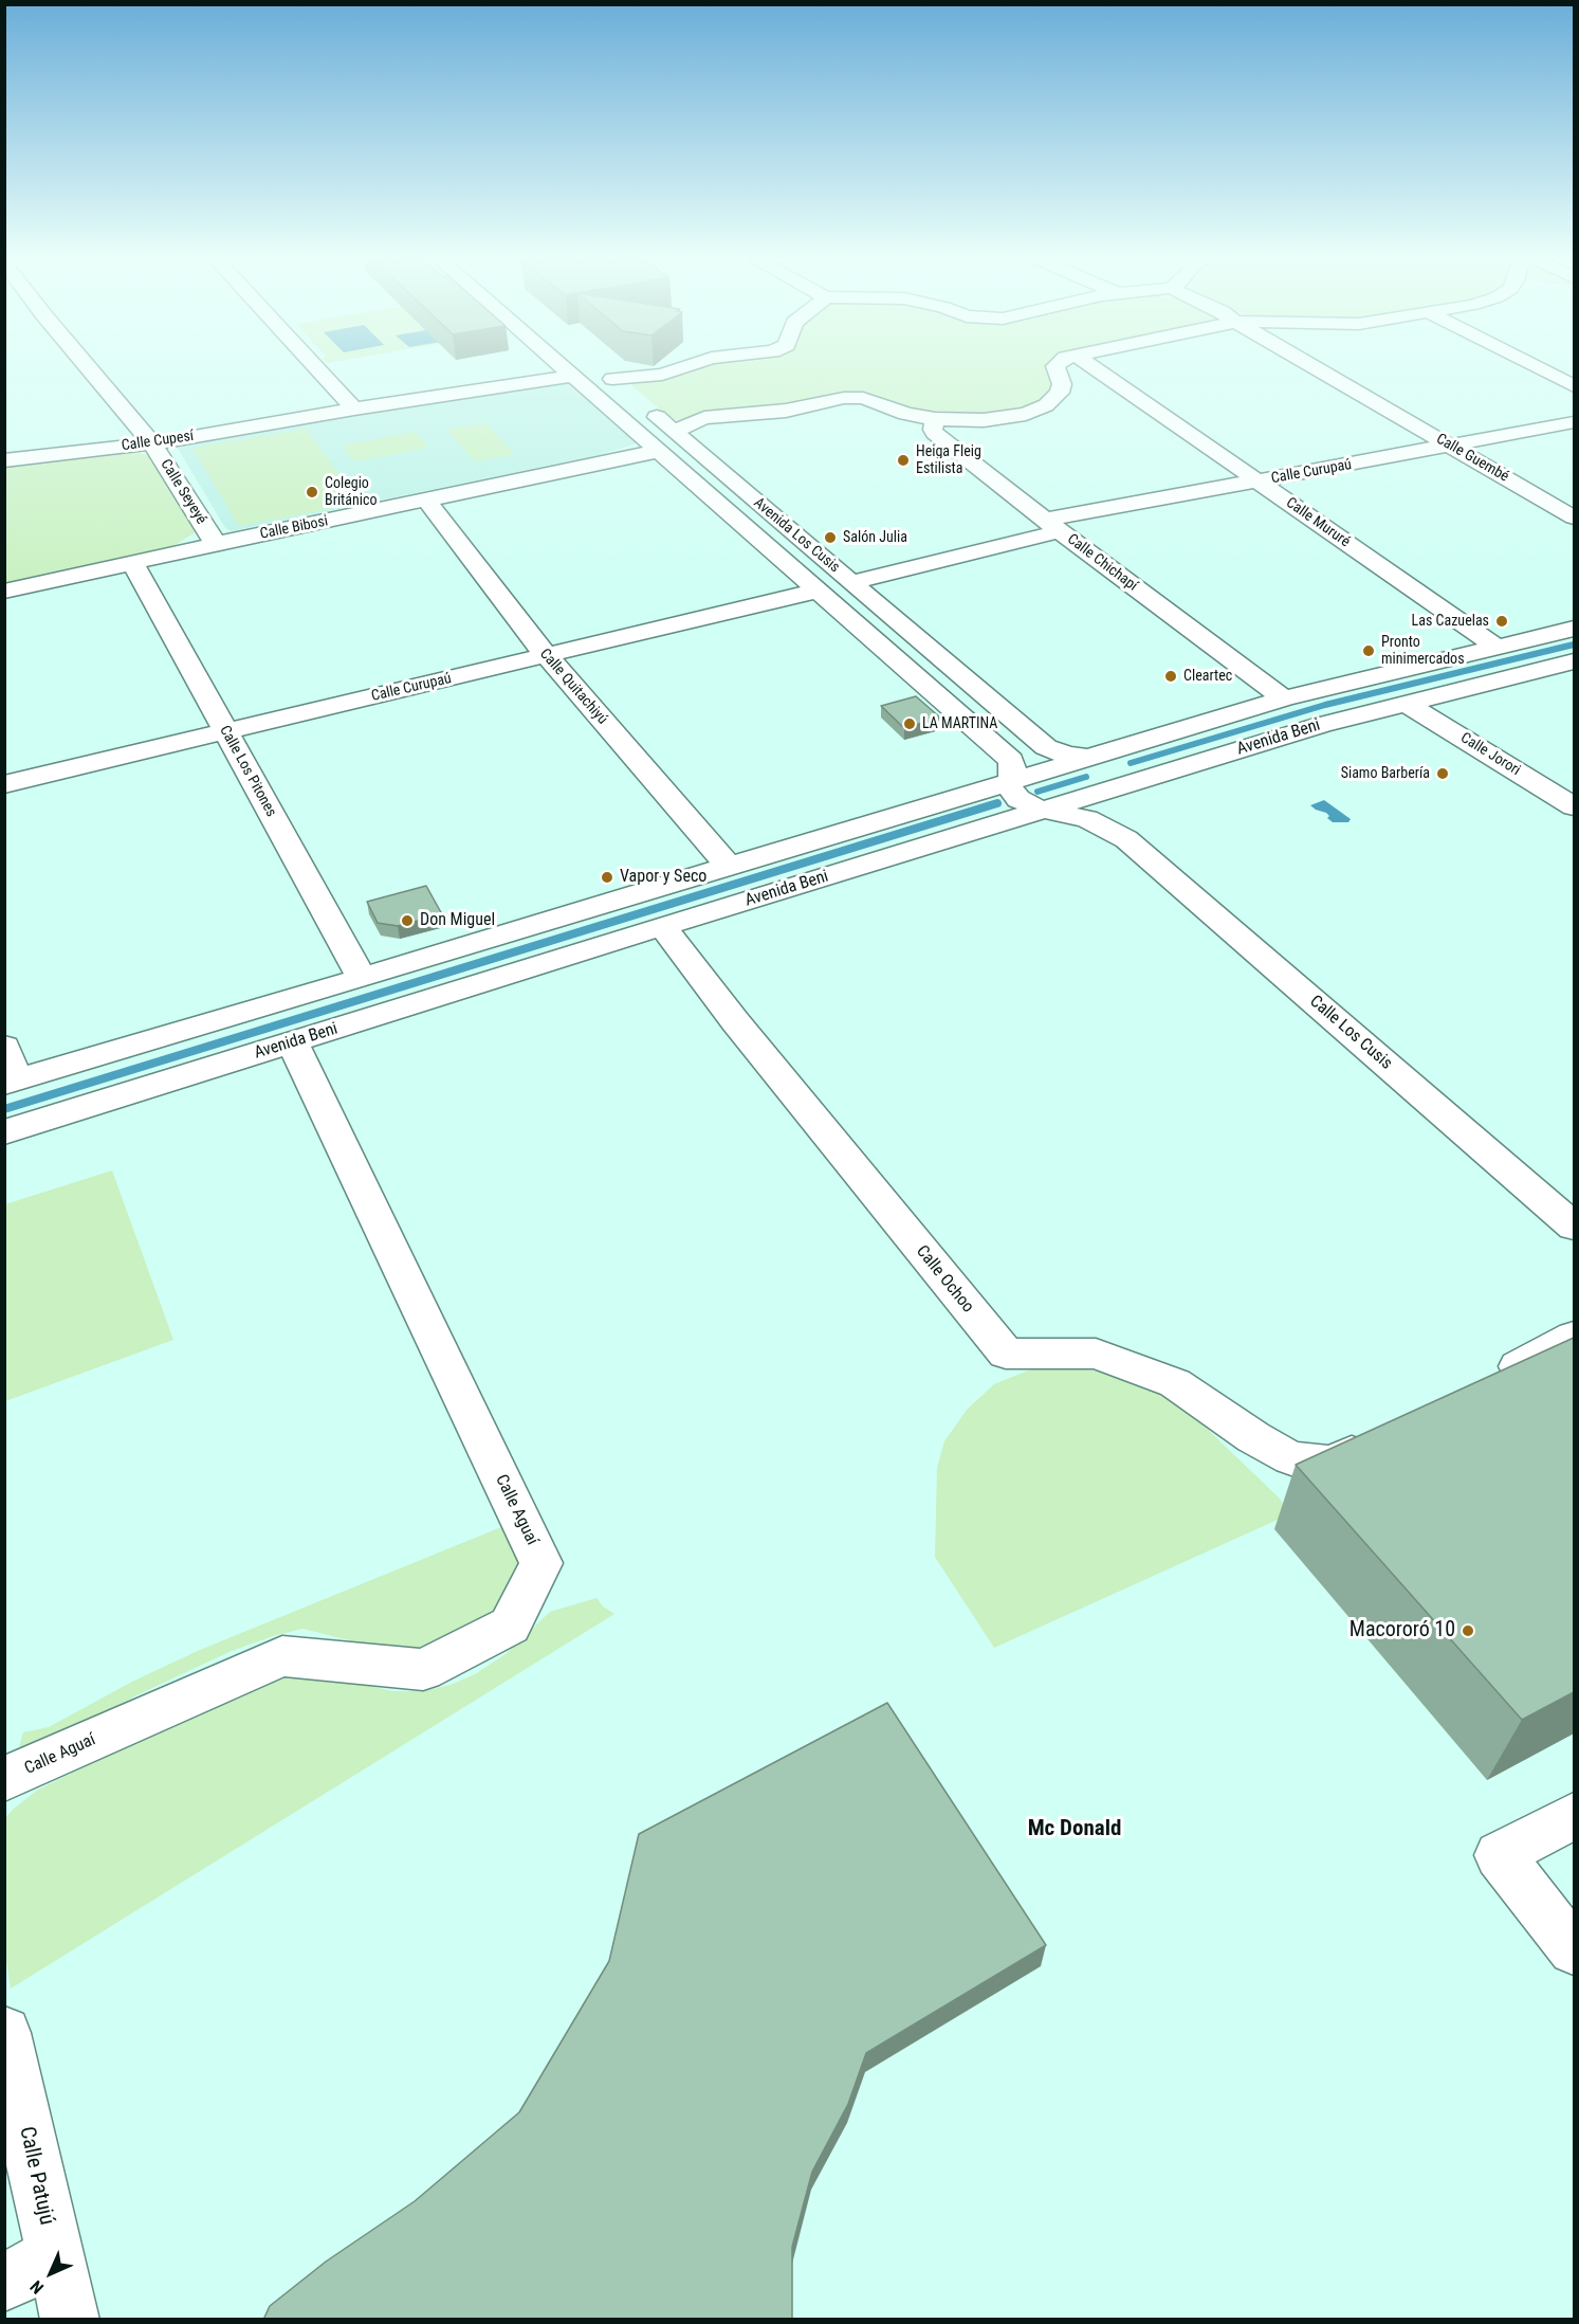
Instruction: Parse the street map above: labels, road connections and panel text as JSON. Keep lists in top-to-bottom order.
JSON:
{
  "streets": {
    "street": [
      "Calle Cupesí",
      "Calle Guembé",
      "Calle Curupaú",
      "Calle Seyeyé",
      "Calle Mururé",
      "Calle Bibosi",
      "Avenida Los Cusis",
      "Calle Chichapí",
      "Calle Quitachiyú",
      "Avenida Beni",
      "Calle Jorori",
      "Calle Los Pitones",
      "Calle Los Cusis",
      "Calle Ochoo",
      "Calle Aguaí",
      "Calle Patujú"
    ]
  },
  "crossings": [
    ["Calle Cupesí", "Calle Seyeyé"],
    ["Calle Cupesí", "Avenida Los Cusis"],
    ["Calle Guembé", "Calle Curupaú"],
    ["Calle Curupaú", "Calle Mururé"],
    ["Calle Curupaú", "Avenida Los Cusis"],
    ["Calle Curupaú", "Calle Chichapí"],
    ["Calle Curupaú", "Calle Quitachiyú"],
    ["Calle Curupaú", "Calle Los Pitones"],
    ["Calle Seyeyé", "Calle Bibosi"],
    ["Calle Mururé", "Avenida Beni"],
    ["Calle Bibosi", "Avenida Los Cusis"],
    ["Calle Bibosi", "Calle Quitachiyú"],
    ["Calle Bibosi", "Calle Los Pitones"],
    ["Avenida Los Cusis", "Avenida Beni"],
    ["Avenida Los Cusis", "Calle Los Cusis"],
    ["Calle Chichapí", "Avenida Beni"],
    ["Calle Quitachiyú", "Avenida Beni"],
    ["Avenida Beni", "Calle Jorori"],
    ["Avenida Beni", "Calle Los Pitones"],
    ["Avenida Beni", "Calle Los Cusis"],
    ["Avenida Beni", "Calle Ochoo"],
    ["Avenida Beni", "Calle Aguaí"]
  ],
  "districts": ["Mc Donald"],
  "places": [
    "Heiga Fleig Estilista",
    "Colegio Británico",
    "Salón Julia",
    "Las Cazuelas",
    "Pronto minimercados",
    "Cleartec",
    "LA MARTINA",
    "Siamo Barbería",
    "Vapor y Seco",
    "Don Miguel",
    "Macororó 10"
  ],
  "north": "bottom left"
}
